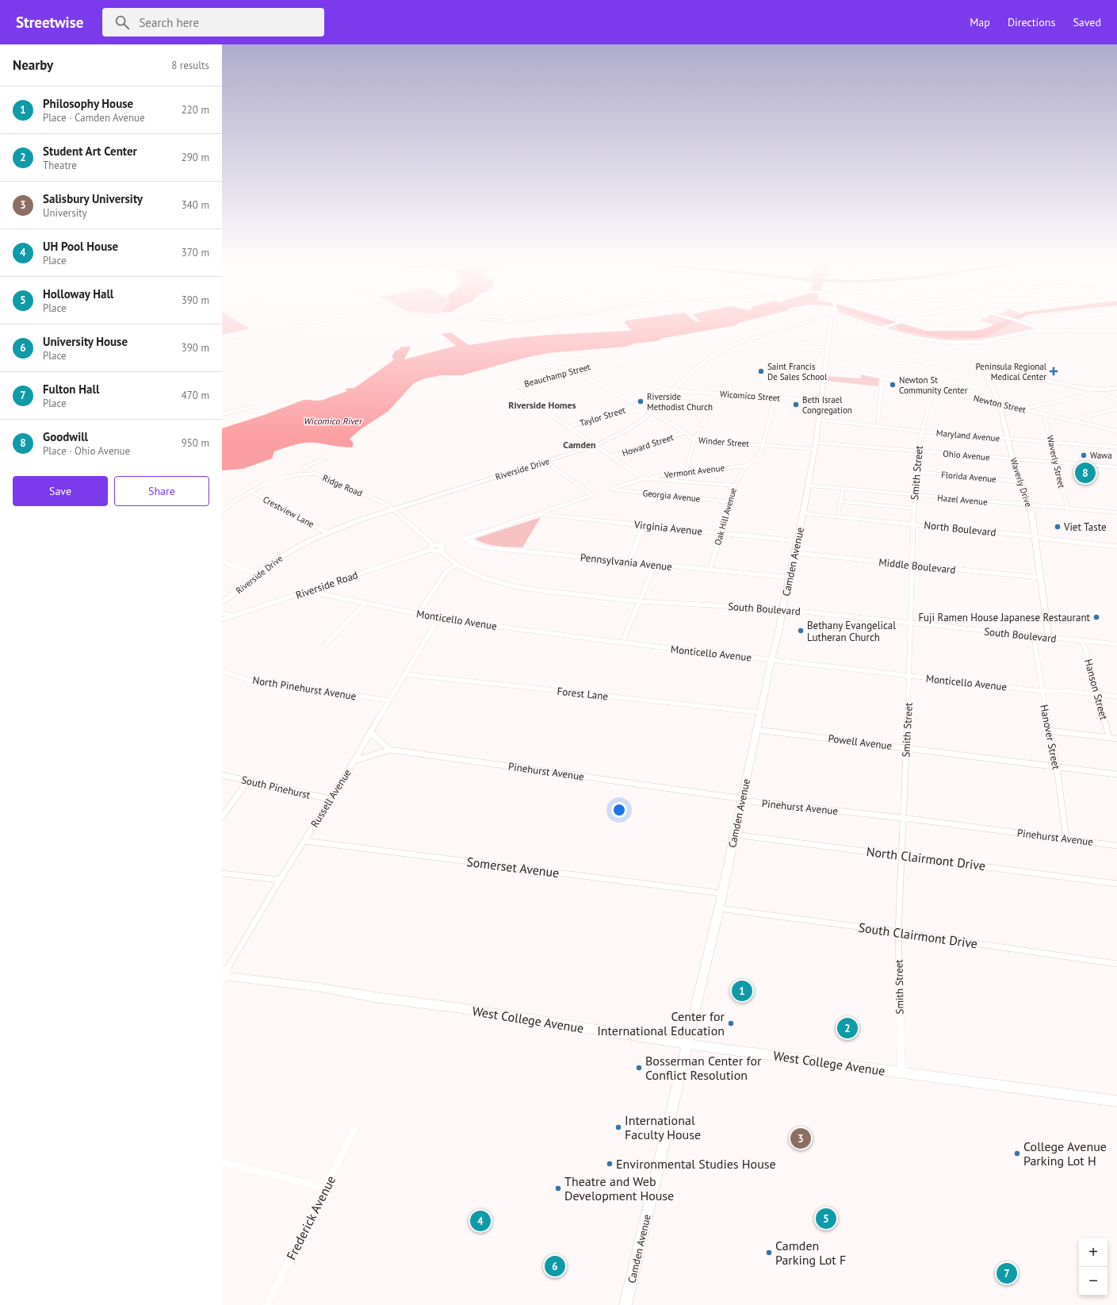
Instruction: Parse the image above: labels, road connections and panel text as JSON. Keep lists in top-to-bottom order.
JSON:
{
  "streets": {
    "street": [
      "Beauchamp Street",
      "Wicomico Street",
      "Newton Street",
      "Taylor Street",
      "Maryland Avenue",
      "Winder Street",
      "Howard Street",
      "Ohio Avenue",
      "Waverly Street",
      "Riverside Drive",
      "Vermont Avenue",
      "Smith Street",
      "Florida Avenue",
      "Waverly Drive",
      "Ridge Road",
      "Georgia Avenue",
      "Hazel Avenue",
      "Crestview Lane",
      "Oak Hill Avenue",
      "Virginia Avenue",
      "North Boulevard",
      "Pennsylvania Avenue",
      "Camden Avenue",
      "Middle Boulevard",
      "Riverside Road",
      "South Boulevard",
      "Monticello Avenue",
      "North Pinehurst Avenue",
      "Hanson Street",
      "Forest Lane",
      "Hanover Street",
      "Powell Avenue",
      "Pinehurst Avenue",
      "South Pinehurst",
      "Russell Avenue",
      "North Clairmont Drive",
      "Somerset Avenue",
      "South Clairmont Drive",
      "West College Avenue",
      "Frederick Avenue"
    ]
  },
  "crossings": [
    ["Beauchamp Street", "Wicomico Street"],
    ["Beauchamp Street", "Taylor Street"],
    ["Beauchamp Street", "Winder Street"],
    ["Wicomico Street", "Riverside Drive"],
    ["Wicomico Street", "Oak Hill Avenue"],
    ["Wicomico Street", "Camden Avenue"],
    ["Newton Street", "Waverly Street"],
    ["Newton Street", "Smith Street"],
    ["Newton Street", "Waverly Drive"],
    ["Newton Street", "Camden Avenue"],
    ["Taylor Street", "Winder Street"],
    ["Maryland Avenue", "Waverly Street"],
    ["Maryland Avenue", "Smith Street"],
    ["Maryland Avenue", "Waverly Drive"],
    ["Maryland Avenue", "Camden Avenue"],
    ["Winder Street", "Howard Street"],
    ["Winder Street", "Riverside Drive"],
    ["Winder Street", "Oak Hill Avenue"],
    ["Winder Street", "Camden Avenue"],
    ["Ohio Avenue", "Waverly Street"],
    ["Ohio Avenue", "Smith Street"],
    ["Ohio Avenue", "Waverly Drive"],
    ["Ohio Avenue", "Camden Avenue"],
    ["Waverly Street", "Hazel Avenue"],
    ["Riverside Drive", "Ridge Road"],
    ["Riverside Drive", "Crestview Lane"],
    ["Vermont Avenue", "Georgia Avenue"],
    ["Vermont Avenue", "Oak Hill Avenue"],
    ["Smith Street", "Florida Avenue"],
    ["Smith Street", "Hazel Avenue"],
    ["Smith Street", "North Boulevard"],
    ["Smith Street", "Middle Boulevard"],
    ["Smith Street", "South Boulevard"],
    ["Smith Street", "Monticello Avenue"],
    ["Smith Street", "Powell Avenue"],
    ["Smith Street", "Pinehurst Avenue"],
    ["Smith Street", "North Clairmont Drive"],
    ["Smith Street", "South Clairmont Drive"],
    ["Smith Street", "West College Avenue"],
    ["Florida Avenue", "Waverly Drive"],
    ["Waverly Drive", "Hazel Avenue"],
    ["Waverly Drive", "North Boulevard"],
    ["Waverly Drive", "Middle Boulevard"],
    ["Waverly Drive", "South Boulevard"],
    ["Ridge Road", "Crestview Lane"],
    ["Georgia Avenue", "Oak Hill Avenue"],
    ["Hazel Avenue", "Camden Avenue"],
    ["Oak Hill Avenue", "Virginia Avenue"],
    ["Oak Hill Avenue", "Pennsylvania Avenue"],
    ["Virginia Avenue", "Pennsylvania Avenue"],
    ["Virginia Avenue", "Camden Avenue"],
    ["North Boulevard", "Camden Avenue"],
    ["Pennsylvania Avenue", "Camden Avenue"],
    ["Camden Avenue", "Middle Boulevard"],
    ["Camden Avenue", "South Boulevard"],
    ["Camden Avenue", "Monticello Avenue"],
    ["Camden Avenue", "Forest Lane"],
    ["Camden Avenue", "Powell Avenue"],
    ["Camden Avenue", "Pinehurst Avenue"],
    ["Camden Avenue", "North Clairmont Drive"],
    ["Camden Avenue", "Somerset Avenue"],
    ["Camden Avenue", "South Clairmont Drive"],
    ["Camden Avenue", "West College Avenue"],
    ["Riverside Road", "Monticello Avenue"],
    ["South Boulevard", "Hanson Street"],
    ["South Boulevard", "Hanover Street"],
    ["Monticello Avenue", "Hanson Street"],
    ["Monticello Avenue", "Hanover Street"],
    ["Monticello Avenue", "Russell Avenue"],
    ["North Pinehurst Avenue", "Russell Avenue"],
    ["Forest Lane", "Russell Avenue"],
    ["Hanover Street", "Powell Avenue"],
    ["Hanover Street", "Pinehurst Avenue"],
    ["Pinehurst Avenue", "Russell Avenue"],
    ["South Pinehurst", "Russell Avenue"],
    ["Russell Avenue", "Somerset Avenue"],
    ["Russell Avenue", "West College Avenue"]
  ],
  "districts": ["Riverside Homes", "Camden"],
  "water": ["Wicomico River"],
  "places": {
    "other": [
      "Saint Francis De Sales School",
      "Newton St Community Center",
      "Riverside Methodist Church",
      "Beth Israel Congregation",
      "Wawa",
      "Viet Taste",
      "Fuji Ramen House Japanese Restaurant",
      "Bethany Evangelical Lutheran Church",
      "Center for International Education",
      "Bosserman Center for Conflict Resolution",
      "International Faculty House",
      "College Avenue Parking Lot H",
      "Environmental Studies House",
      "Theatre and Web Development House",
      "Camden Parking Lot F"
    ],
    "health": ["Peninsula Regional Medical Center"]
  },
  "page": {
    "header": "Streetwise",
    "search": "Search here",
    "nav": ["Map", "Directions", "Saved"],
    "heading": ["Nearby", "8 results"],
    "list": [
      {
        "mark": "1",
        "name": "Philosophy House",
        "note": "Place · Camden Avenue",
        "value": "220 m"
      },
      {
        "mark": "2",
        "name": "Student Art Center",
        "note": "Theatre",
        "value": "290 m"
      },
      {
        "mark": "3",
        "name": "Salisbury University",
        "note": "University",
        "value": "340 m"
      },
      {
        "mark": "4",
        "name": "UH Pool House",
        "note": "Place",
        "value": "370 m"
      },
      {
        "mark": "5",
        "name": "Holloway Hall",
        "note": "Place",
        "value": "390 m"
      },
      {
        "mark": "6",
        "name": "University House",
        "note": "Place",
        "value": "390 m"
      },
      {
        "mark": "7",
        "name": "Fulton Hall",
        "note": "Place",
        "value": "470 m"
      },
      {
        "mark": "8",
        "name": "Goodwill",
        "note": "Place · Ohio Avenue",
        "value": "950 m"
      }
    ],
    "pins": [
      "8",
      "1",
      "2",
      "3",
      "5",
      "4",
      "6",
      "7"
    ],
    "buttons": ["Save", "Share"],
    "map_buttons": ["+", "−"]
  }
}
